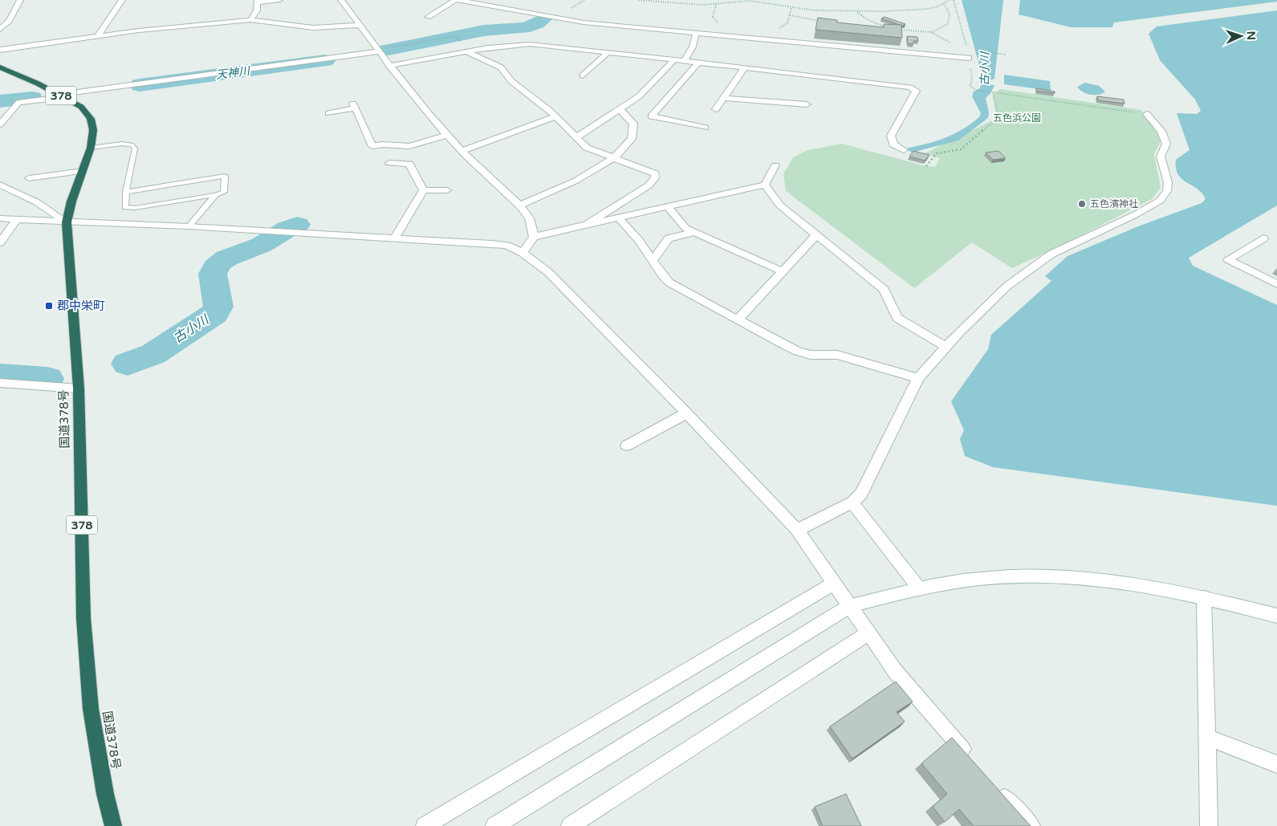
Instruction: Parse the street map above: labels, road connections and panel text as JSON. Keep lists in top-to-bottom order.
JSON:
{
  "streets": {
    "highway": ["378", "国道378号"]
  },
  "water": ["古小川", "天神川"],
  "parks": ["五色浜公園"],
  "places": {
    "other": ["五色濱神社"],
    "transit": ["郡中栄町"]
  },
  "north": "right"
}
